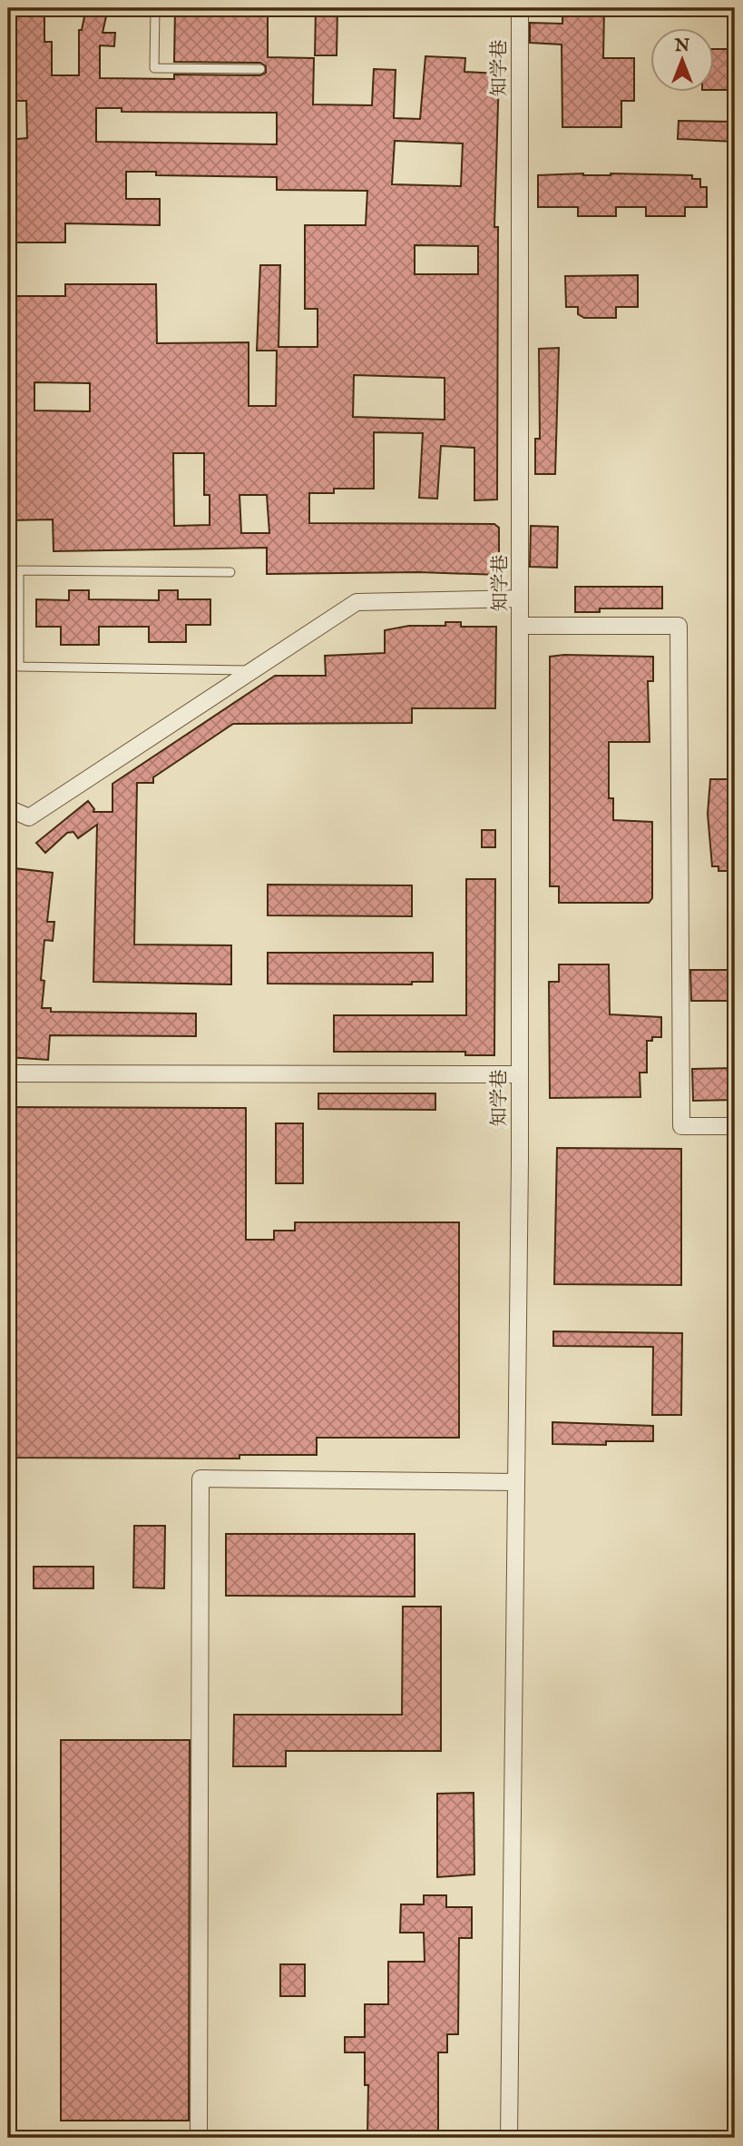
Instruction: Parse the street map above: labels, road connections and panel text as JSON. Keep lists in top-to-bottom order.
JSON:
{
  "streets": {
    "street": ["知学巷"]
  },
  "north": "top"
}
